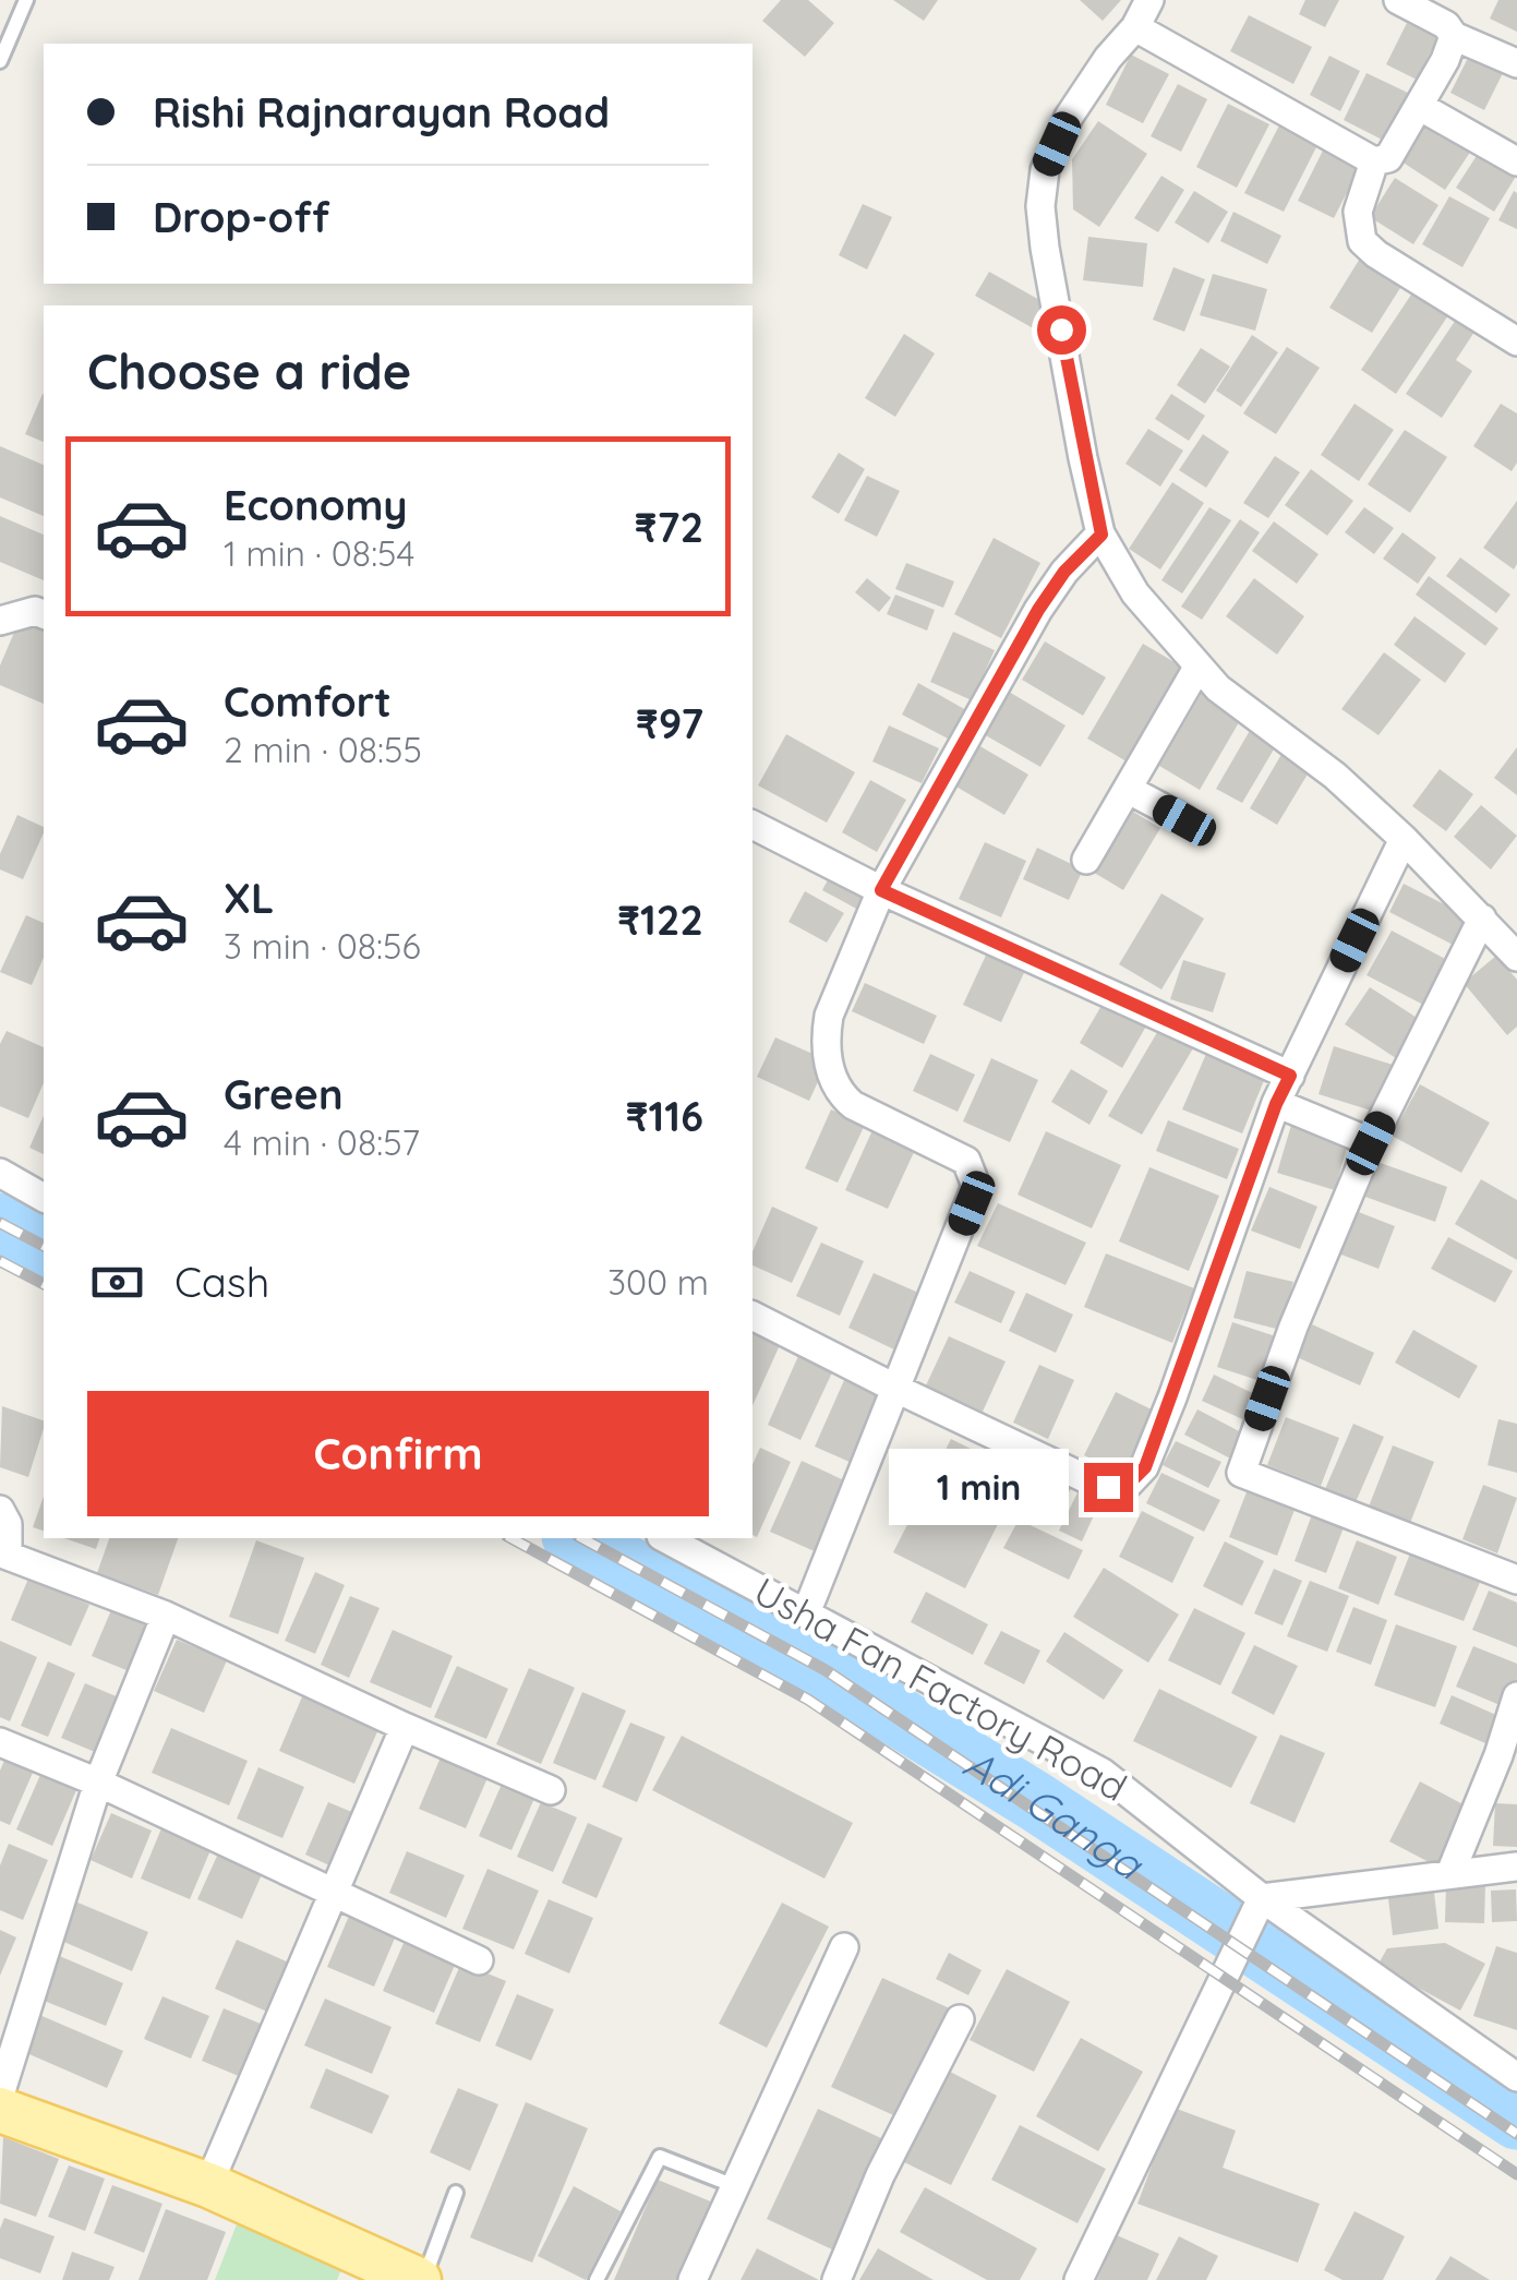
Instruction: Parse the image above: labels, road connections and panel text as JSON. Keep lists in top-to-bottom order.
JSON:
{
  "streets": {
    "street": ["Usha Fan Factory Road"]
  },
  "water": ["Adi Ganga"],
  "page": {
    "banner": ["Rishi Rajnarayan Road", "Drop-off"],
    "heading": "Choose a ride",
    "list": [
      {
        "name": "Economy",
        "note": "1 min · 08:54",
        "value": "₹72"
      },
      {
        "name": "Comfort",
        "note": "2 min · 08:55",
        "value": "₹97"
      },
      {
        "name": "XL",
        "note": "3 min · 08:56",
        "value": "₹122"
      },
      {
        "name": "Green",
        "note": "4 min · 08:57",
        "value": "₹116"
      }
    ],
    "pay": ["Cash", "300 m"],
    "buttons": "Confirm",
    "bubble": "1 min"
  }
}
